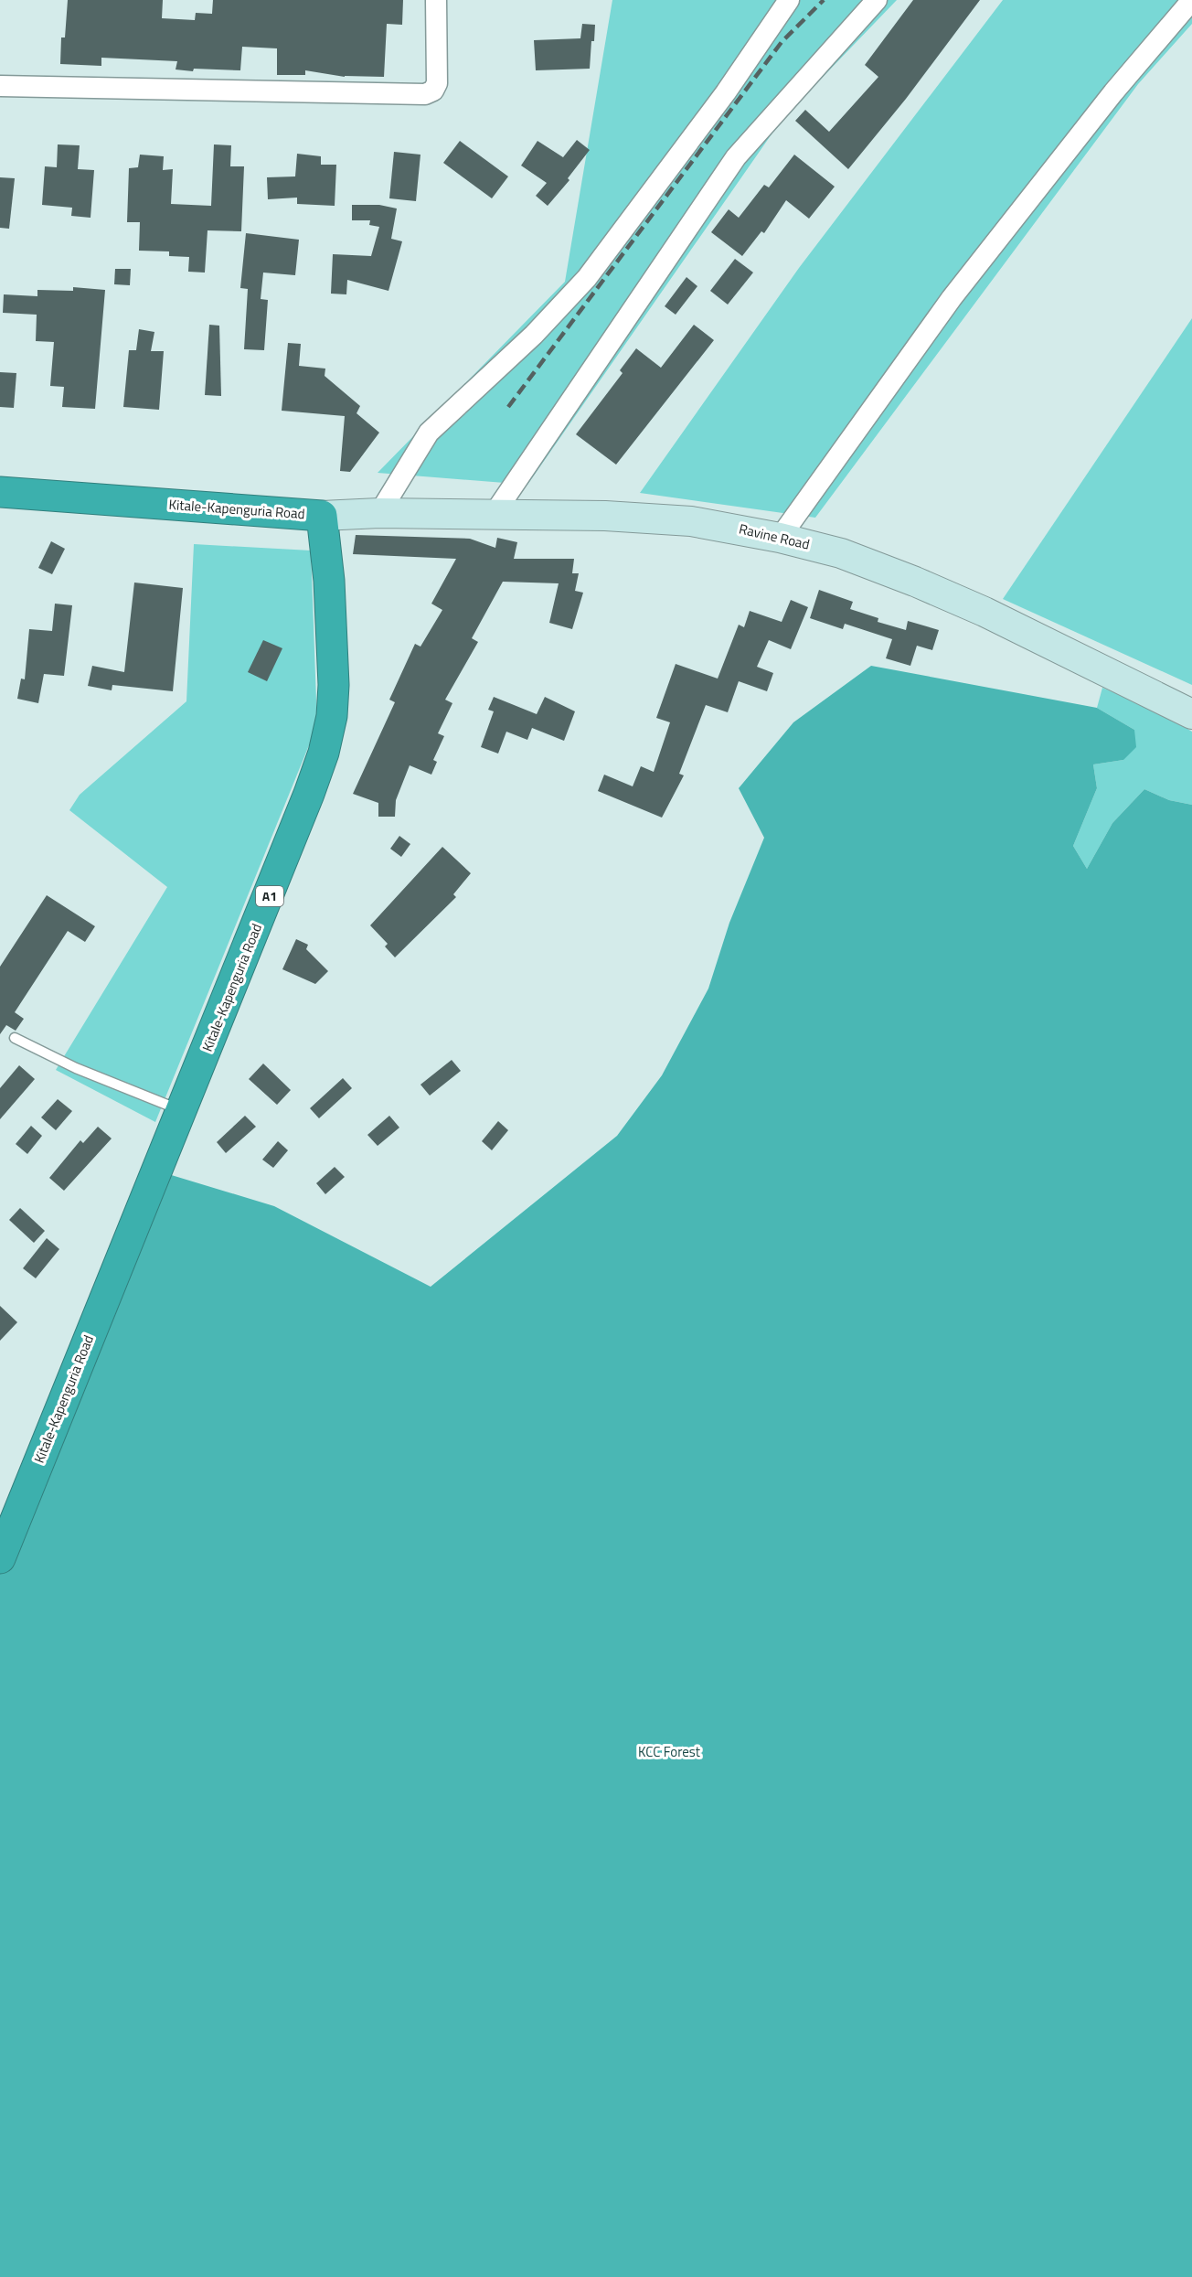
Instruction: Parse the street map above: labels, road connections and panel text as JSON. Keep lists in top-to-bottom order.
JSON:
{
  "streets": {
    "highway": ["Kitale-Kapenguria Road", "A1"],
    "street": ["Ravine Road"]
  },
  "crossings": [
    ["Kitale-Kapenguria Road", "Ravine Road"]
  ],
  "parks": ["KCC Forest"]
}
